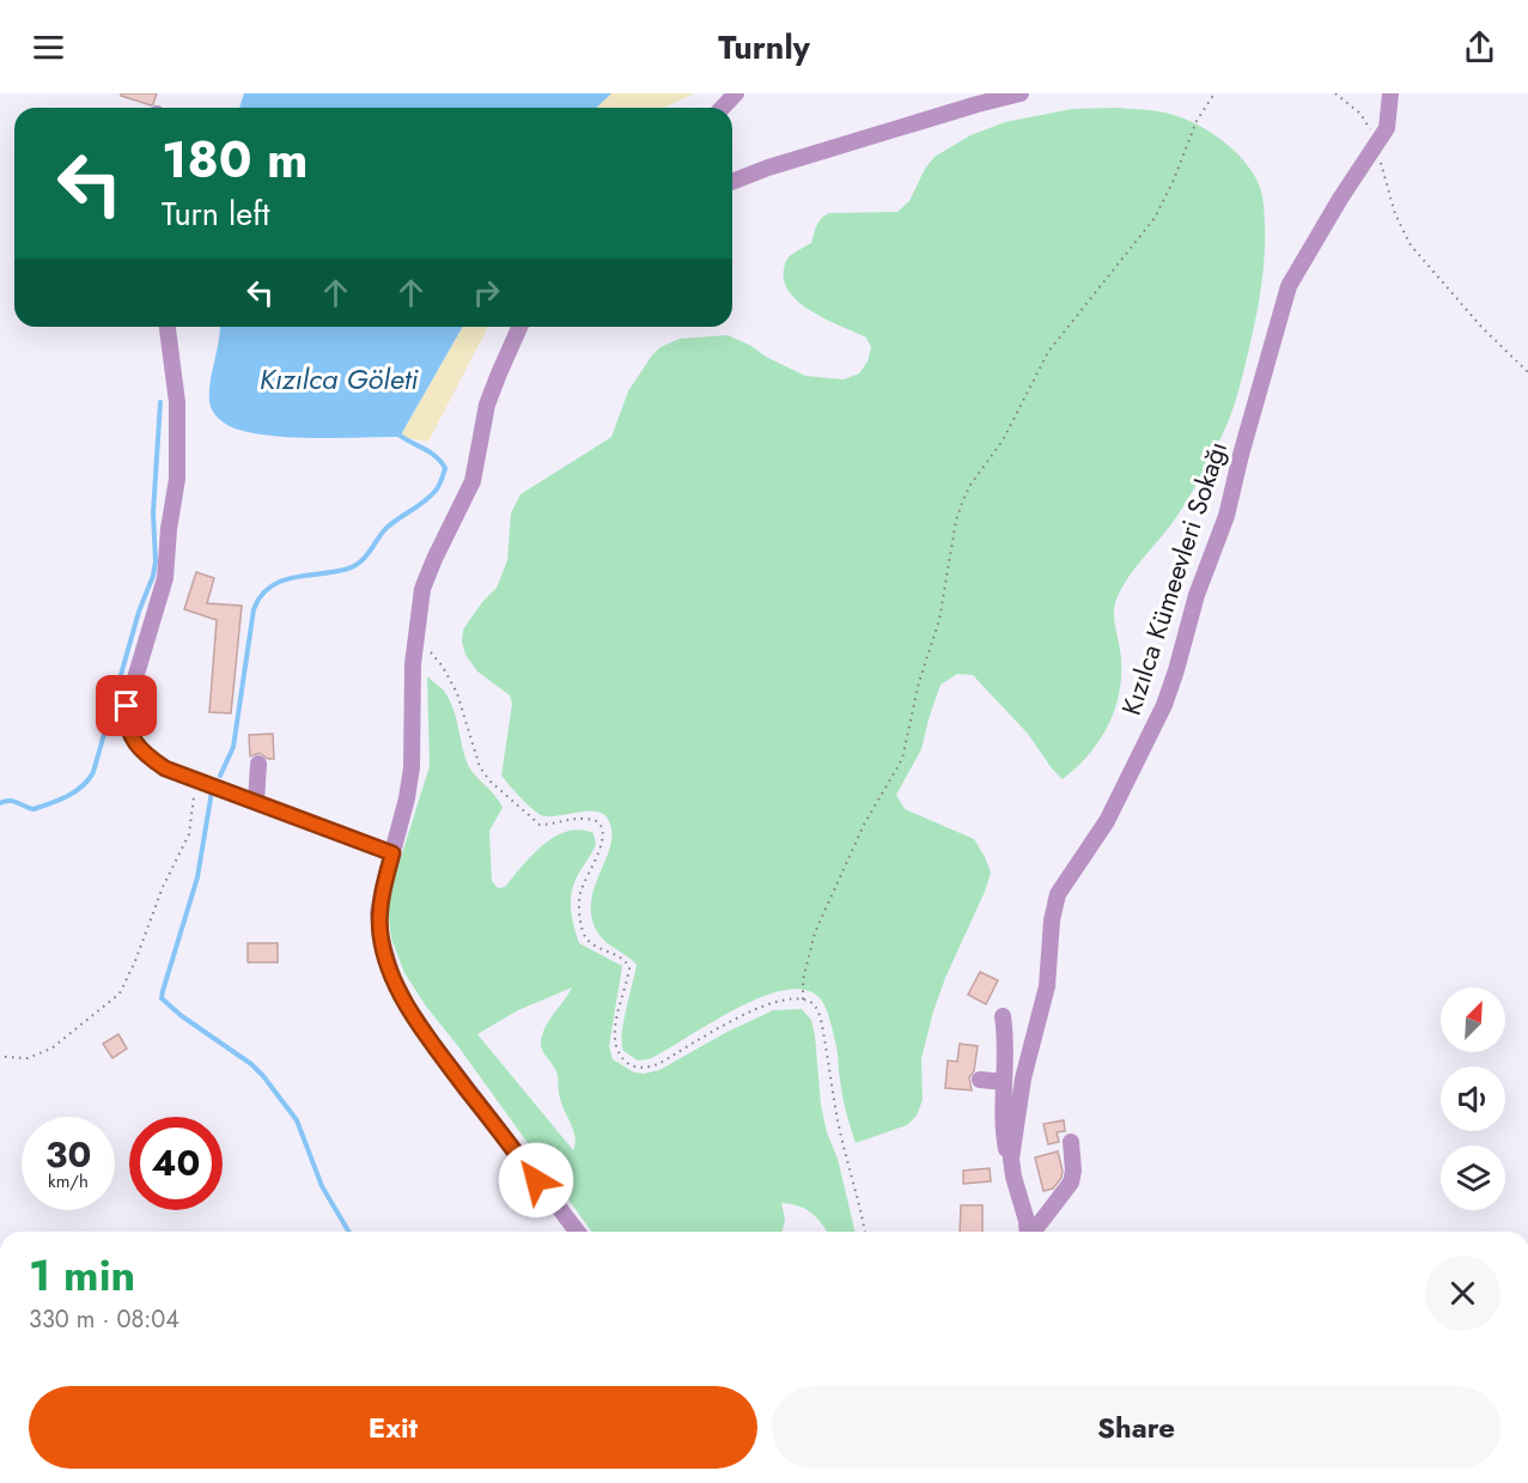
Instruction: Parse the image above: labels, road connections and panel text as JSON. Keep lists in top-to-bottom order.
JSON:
{
  "streets": {
    "street": ["Kızılca Kümeevleri Sokağı"]
  },
  "water": ["Kızılca Göleti"],
  "north": "top right",
  "page": {
    "header": "Turnly",
    "turn": ["180 m", "Turn left"],
    "speed": "30 km/h",
    "limit": "40",
    "heading": ["1 min", "330 m · 08:04"],
    "buttons": ["Exit", "Share"]
  }
}
